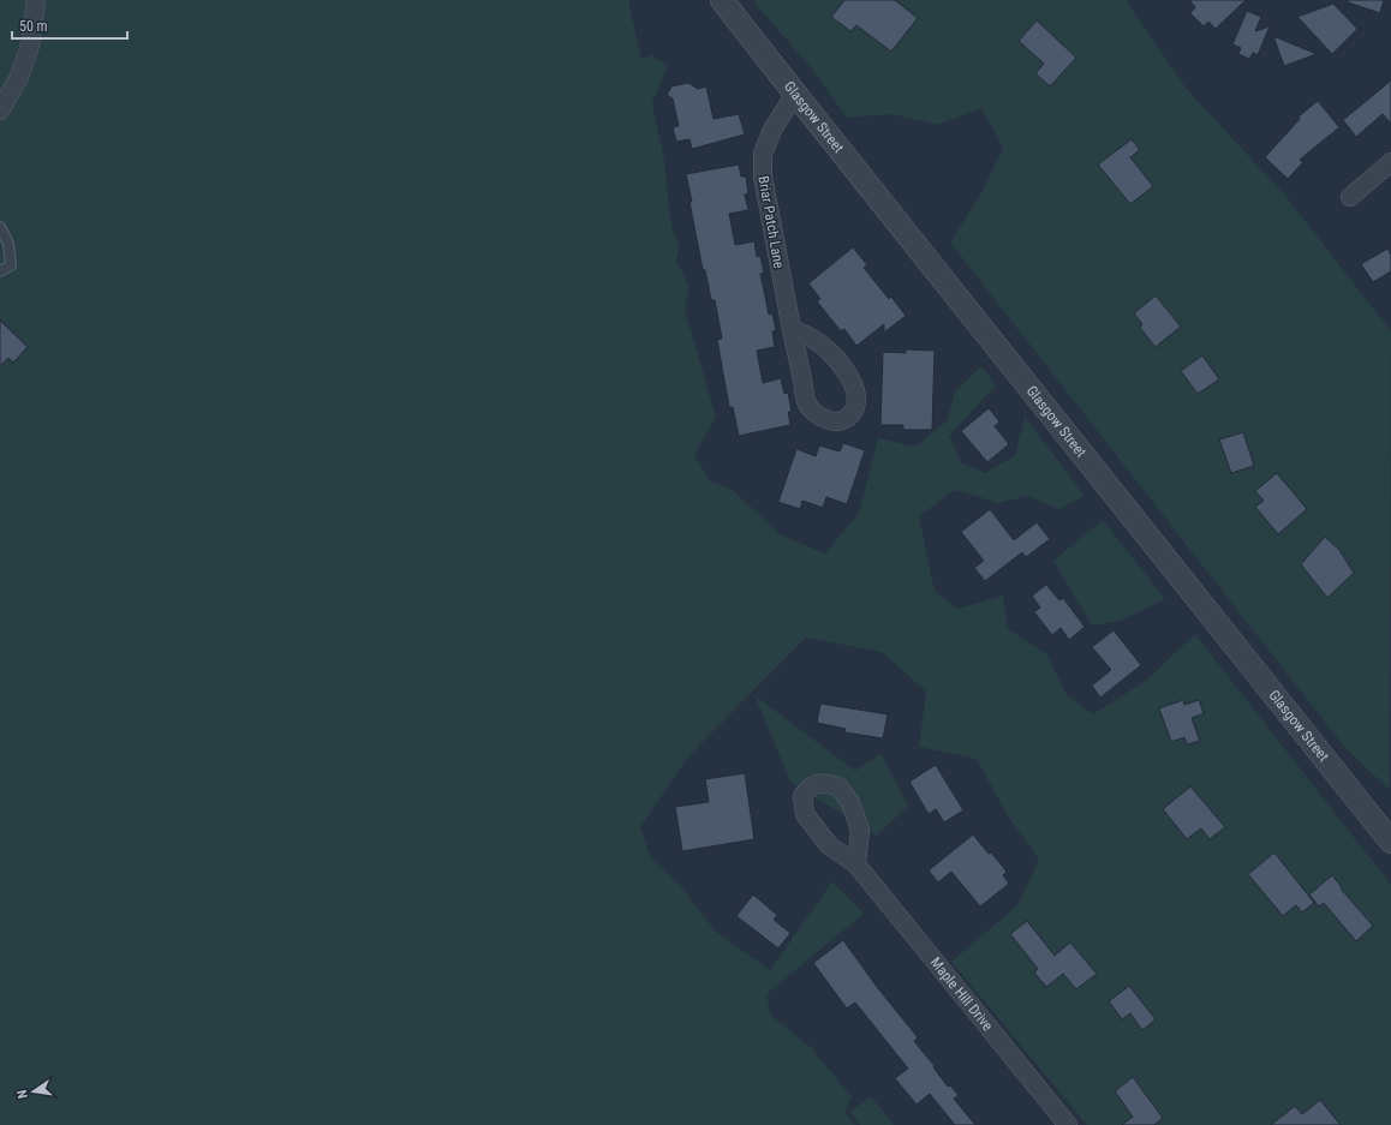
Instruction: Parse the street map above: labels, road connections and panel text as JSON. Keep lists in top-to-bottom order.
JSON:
{
  "streets": {
    "street": ["Glasgow Street", "Briar Patch Lane", "Maple Hill Drive"]
  },
  "crossings": [
    ["Glasgow Street", "Briar Patch Lane"]
  ],
  "scale_bar": "50 m",
  "north": "left"
}
